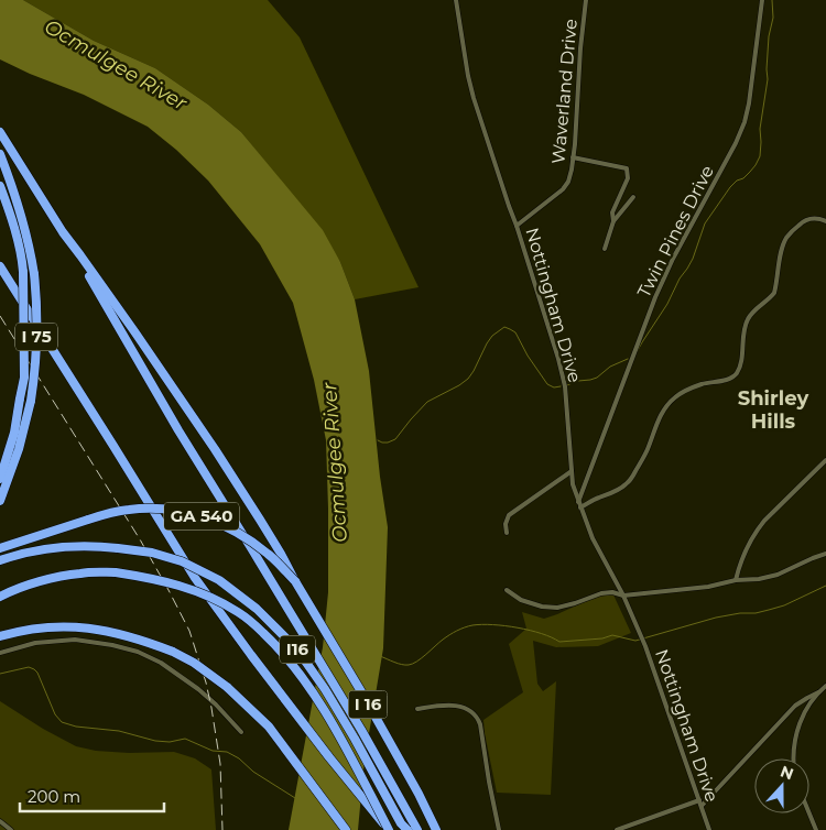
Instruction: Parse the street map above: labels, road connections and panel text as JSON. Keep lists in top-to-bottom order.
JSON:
{
  "streets": {
    "highway": [
      "I 75",
      "GA 540",
      "I16",
      "I 16"
    ],
    "street": ["Waverland Drive", "Twin Pines Drive", "Nottingham Drive"]
  },
  "crossings": [
    ["Waverland Drive", "Nottingham Drive"],
    ["Twin Pines Drive", "Nottingham Drive"],
    ["GA 540", "I 16"]
  ],
  "districts": ["Shirley Hills"],
  "water": ["Ocmulgee River"],
  "scale_bar": "200 m",
  "north": "top"
}
